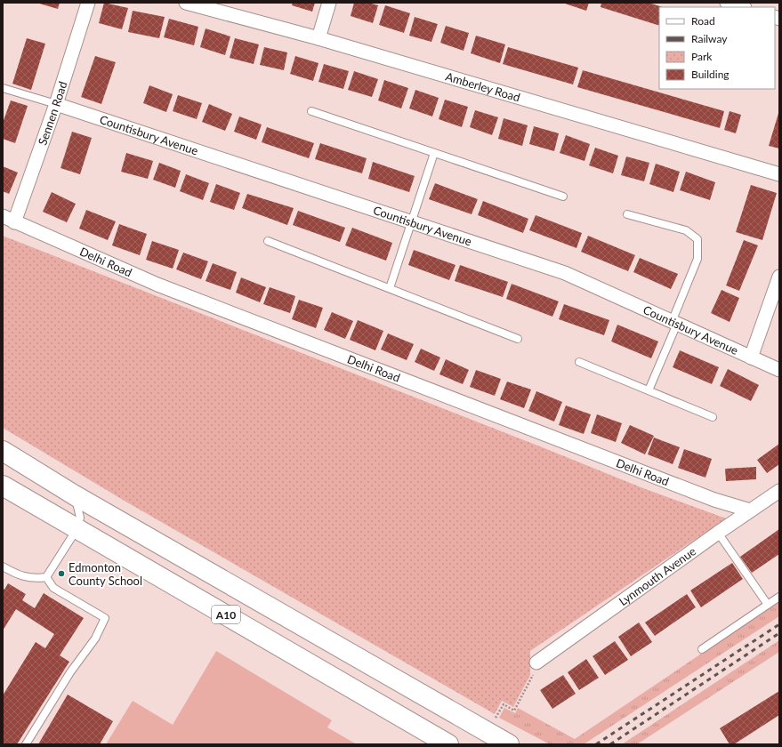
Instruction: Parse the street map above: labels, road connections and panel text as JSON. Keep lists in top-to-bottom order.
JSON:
{
  "streets": {
    "highway": ["A10"],
    "street": [
      "Amberley Road",
      "Sennen Road",
      "Countisbury Avenue",
      "Delhi Road",
      "Lynmouth Avenue"
    ]
  },
  "crossings": [
    ["Sennen Road", "Countisbury Avenue"],
    ["Sennen Road", "Delhi Road"],
    ["Delhi Road", "Lynmouth Avenue"]
  ],
  "places": ["Edmonton County School"],
  "legend": [
    "Road",
    "Railway",
    "Park",
    "Building"
  ]
}
